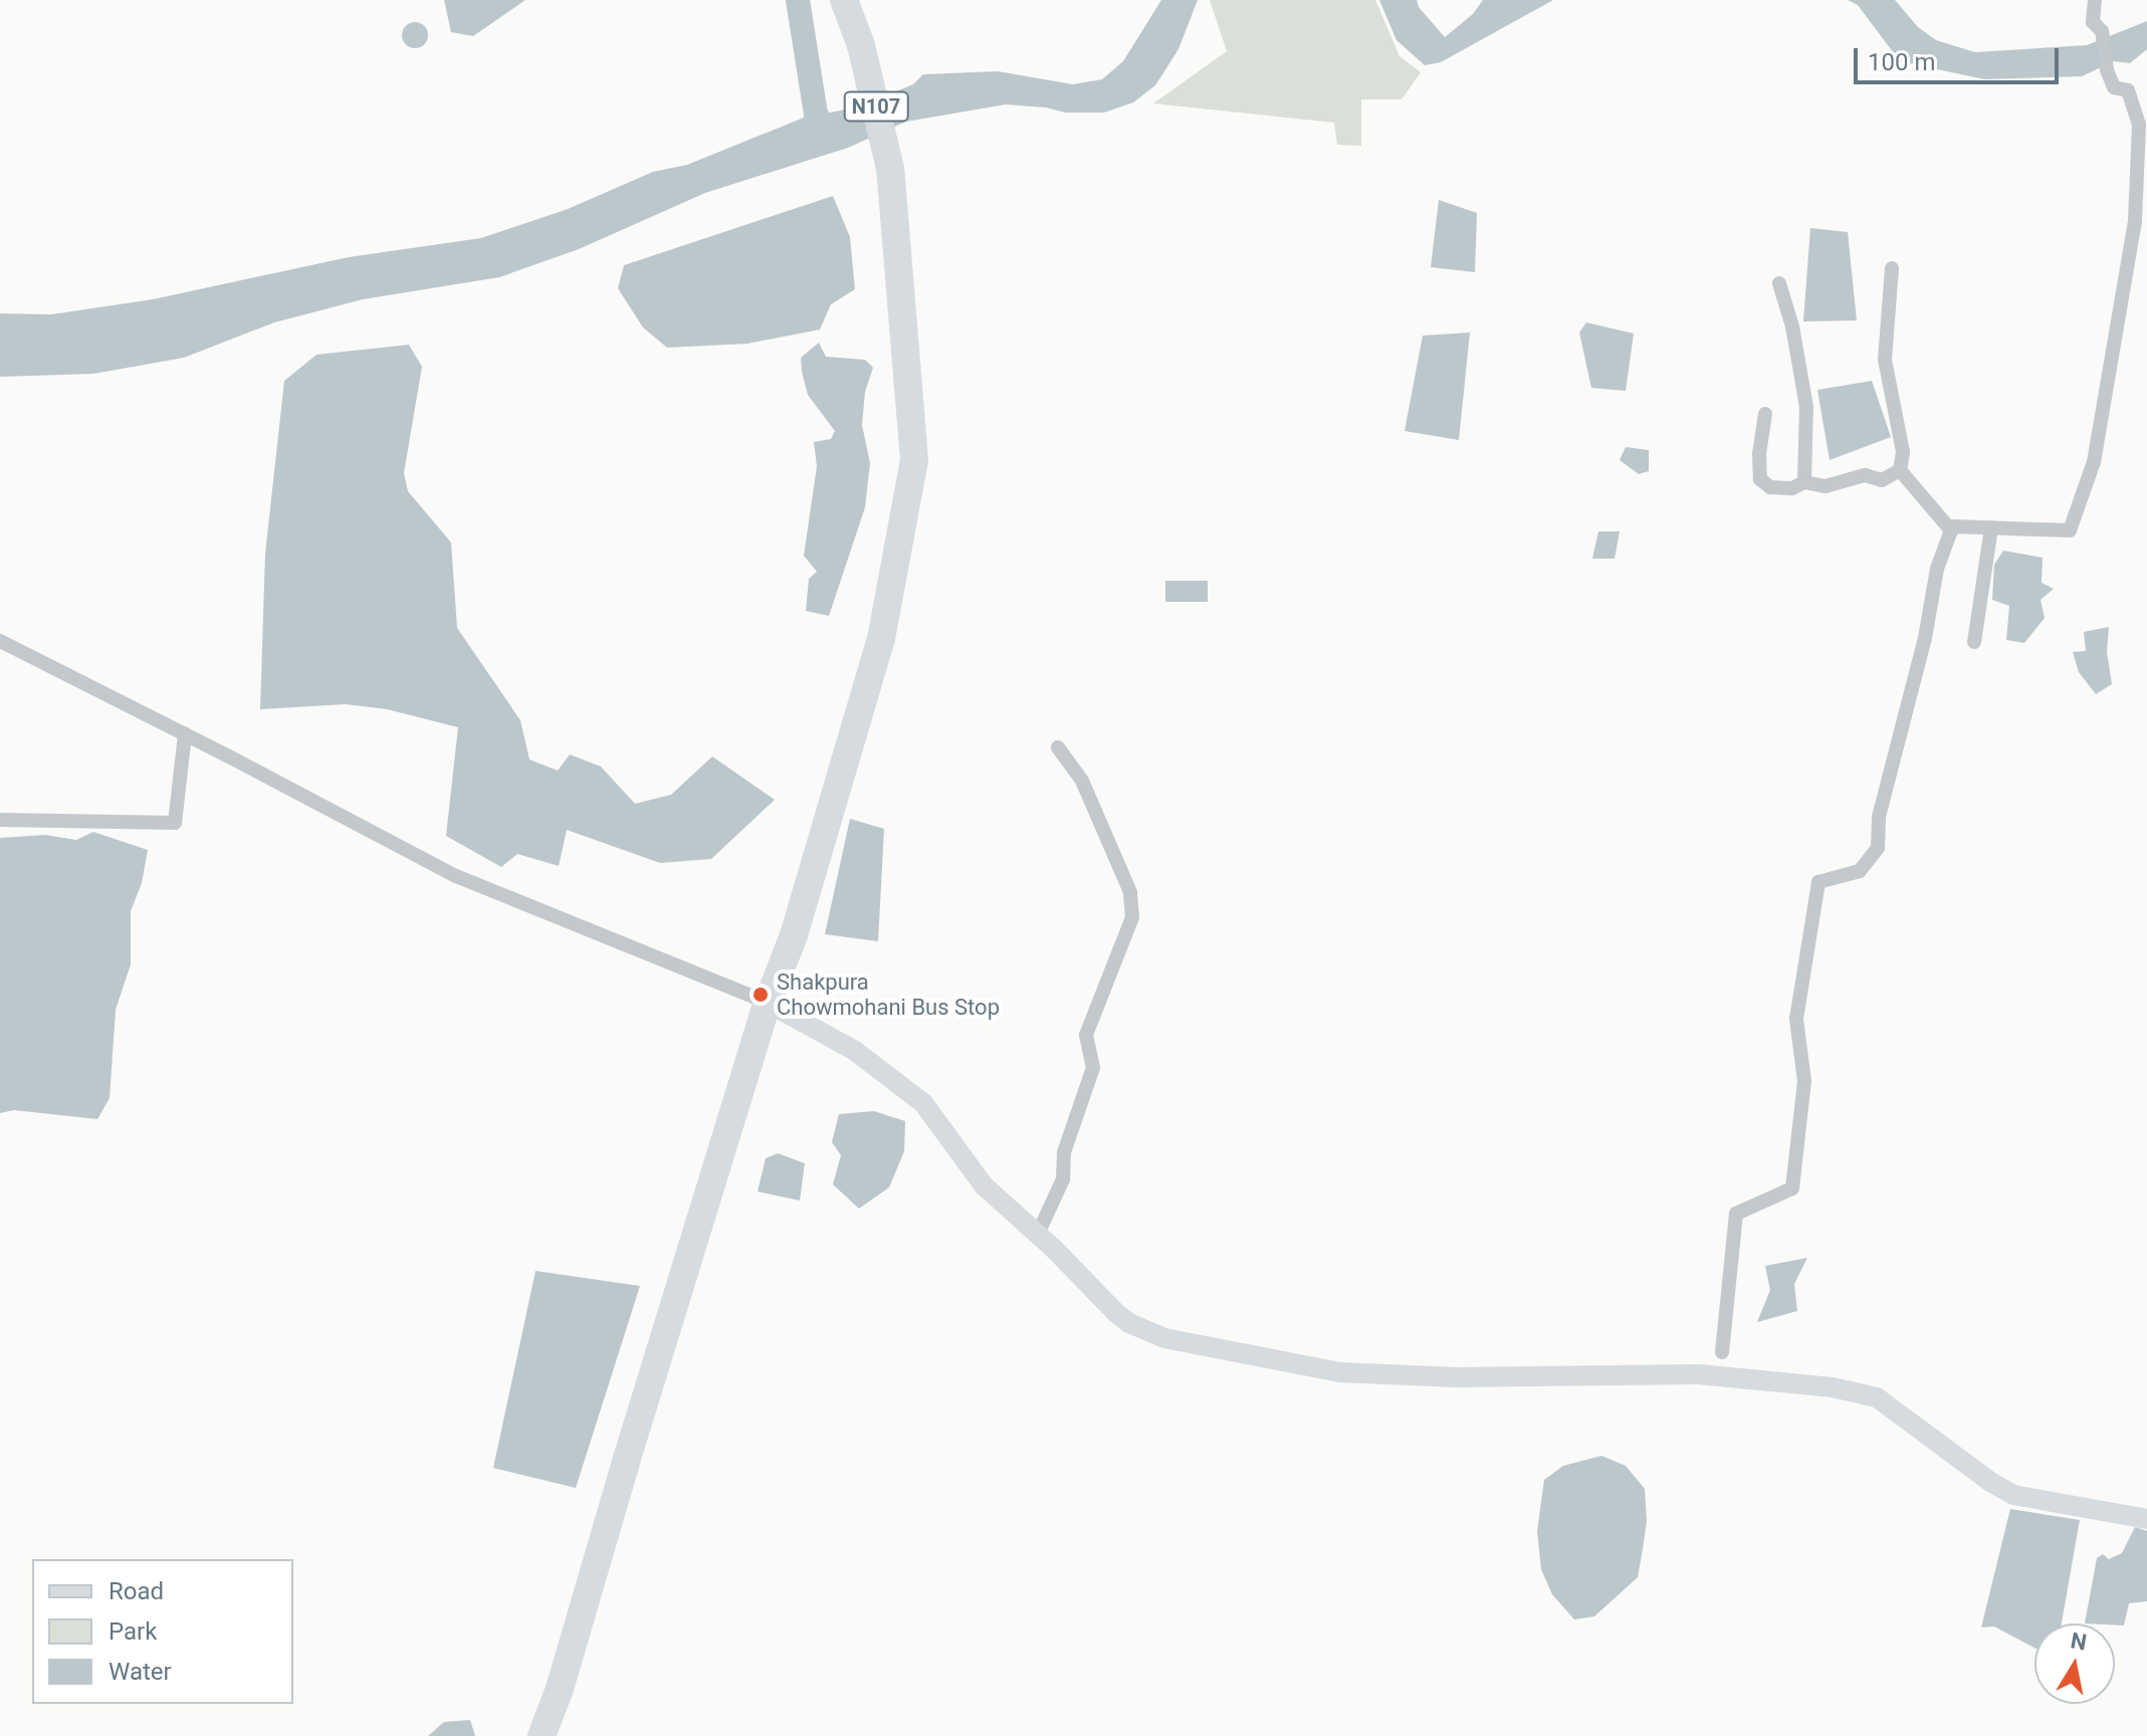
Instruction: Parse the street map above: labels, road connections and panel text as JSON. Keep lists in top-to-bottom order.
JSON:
{
  "streets": {
    "highway": ["N107"]
  },
  "places": ["Shakpura Chowmohani Bus Stop"],
  "legend": ["Road", "Park", "Water"],
  "scale_bar": "100 m",
  "north": "top"
}
